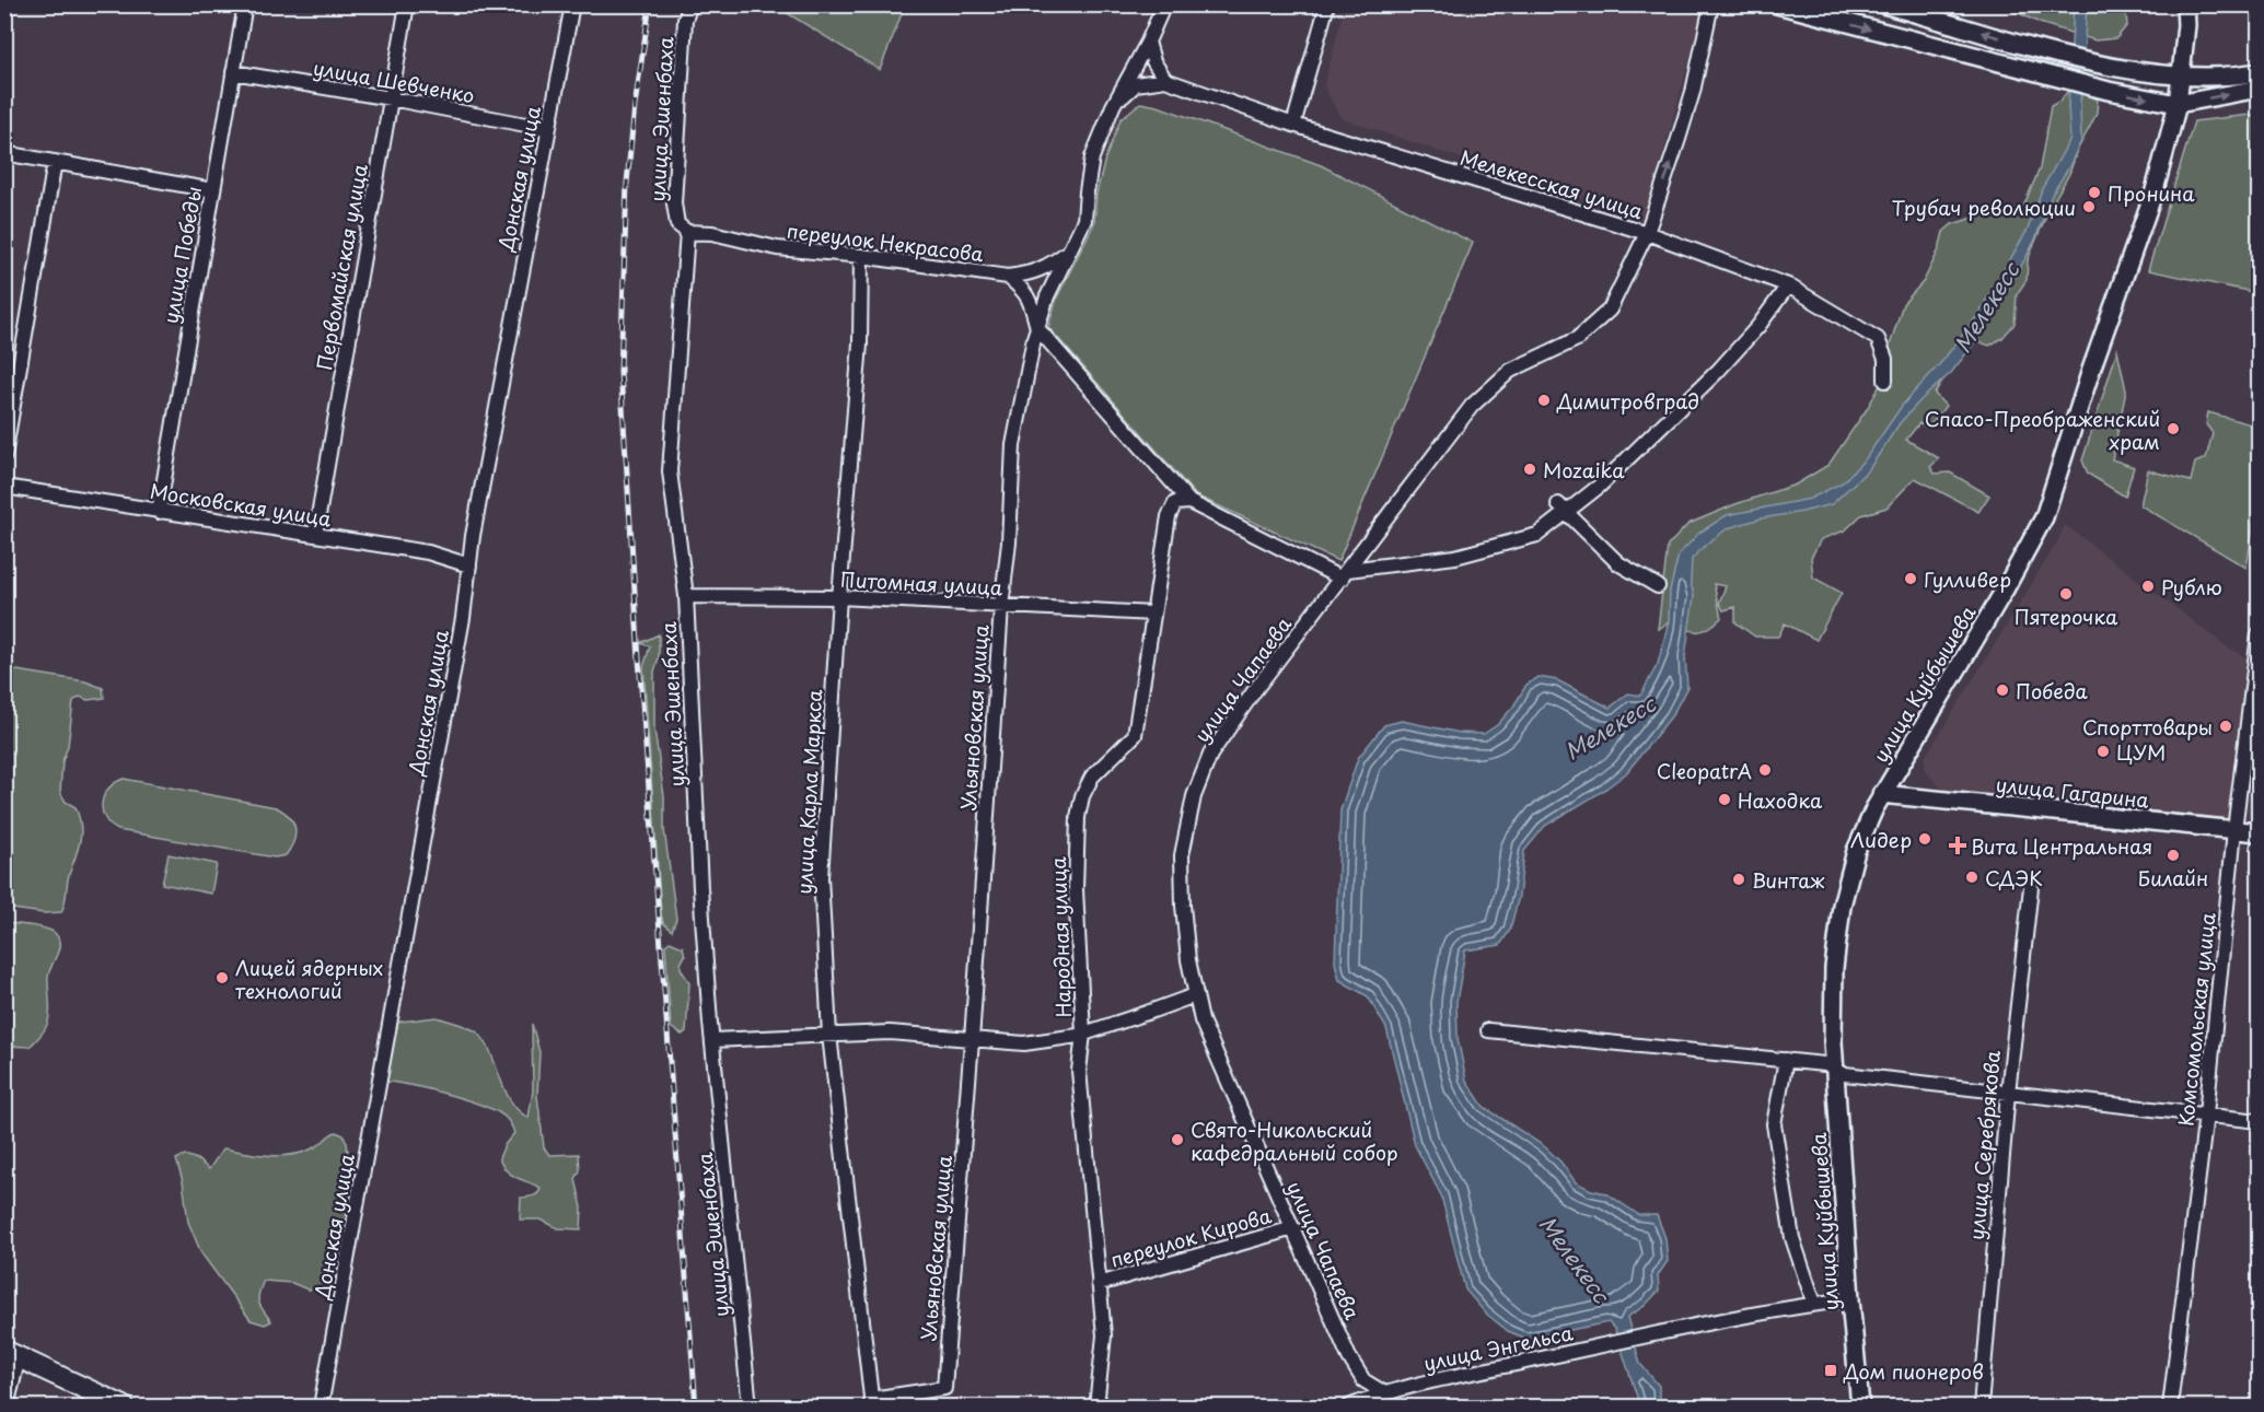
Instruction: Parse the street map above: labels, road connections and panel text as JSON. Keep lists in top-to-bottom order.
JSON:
{
  "streets": {
    "main road": ["улица Куйбышева", "улица Гагарина"],
    "street": [
      "улица Шевченко",
      "улица Эшенбаха",
      "Донская улица",
      "Мелекесская улица",
      "переулок Некрасова",
      "улица Победы",
      "Первомайская улица",
      "Московская улица",
      "Питомная улица",
      "улица Чапаева",
      "Ульяновская улица",
      "улица Карла Маркса",
      "Народная улица",
      "Комсомольская улица",
      "улица Серебрякова",
      "переулок Кирова",
      "улица Энгельса"
    ]
  },
  "crossings": [
    ["улица Шевченко", "Донская улица"],
    ["улица Шевченко", "улица Победы"],
    ["улица Шевченко", "Первомайская улица"],
    ["улица Эшенбаха", "переулок Некрасова"],
    ["улица Эшенбаха", "Питомная улица"],
    ["Донская улица", "Московская улица"],
    ["Мелекесская улица", "улица Чапаева"],
    ["переулок Некрасова", "Ульяновская улица"],
    ["переулок Некрасова", "улица Карла Маркса"],
    ["улица Победы", "Московская улица"],
    ["Первомайская улица", "Московская улица"],
    ["Питомная улица", "Ульяновская улица"],
    ["Питомная улица", "улица Карла Маркса"],
    ["Питомная улица", "Народная улица"],
    ["улица Чапаева", "переулок Кирова"],
    ["улица Чапаева", "улица Энгельса"],
    ["улица Куйбышева", "улица Гагарина"],
    ["улица Куйбышева", "улица Энгельса"],
    ["Ульяновская улица", "улица Карла Маркса"],
    ["улица Гагарина", "Комсомольская улица"],
    ["Народная улица", "переулок Кирова"]
  ],
  "water": ["Мелекесс"],
  "places": {
    "other": [
      "Пронина",
      "Трубач революции",
      "Димитровград",
      "Спасо-Преображенский храм",
      "Mozaika",
      "Гулливер",
      "Рублю",
      "Пятерочка",
      "Победа",
      "Спорттовары",
      "ЦУМ",
      "CleopatrA",
      "Находка",
      "Лидер",
      "Билайн",
      "СДЭК",
      "Винтаж",
      "Лицей ядерных технологий",
      "Свято-Никольский кафедральный собор"
    ],
    "health": ["Вита Центральная"],
    "transit": ["Дом пионеров"]
  }
}
